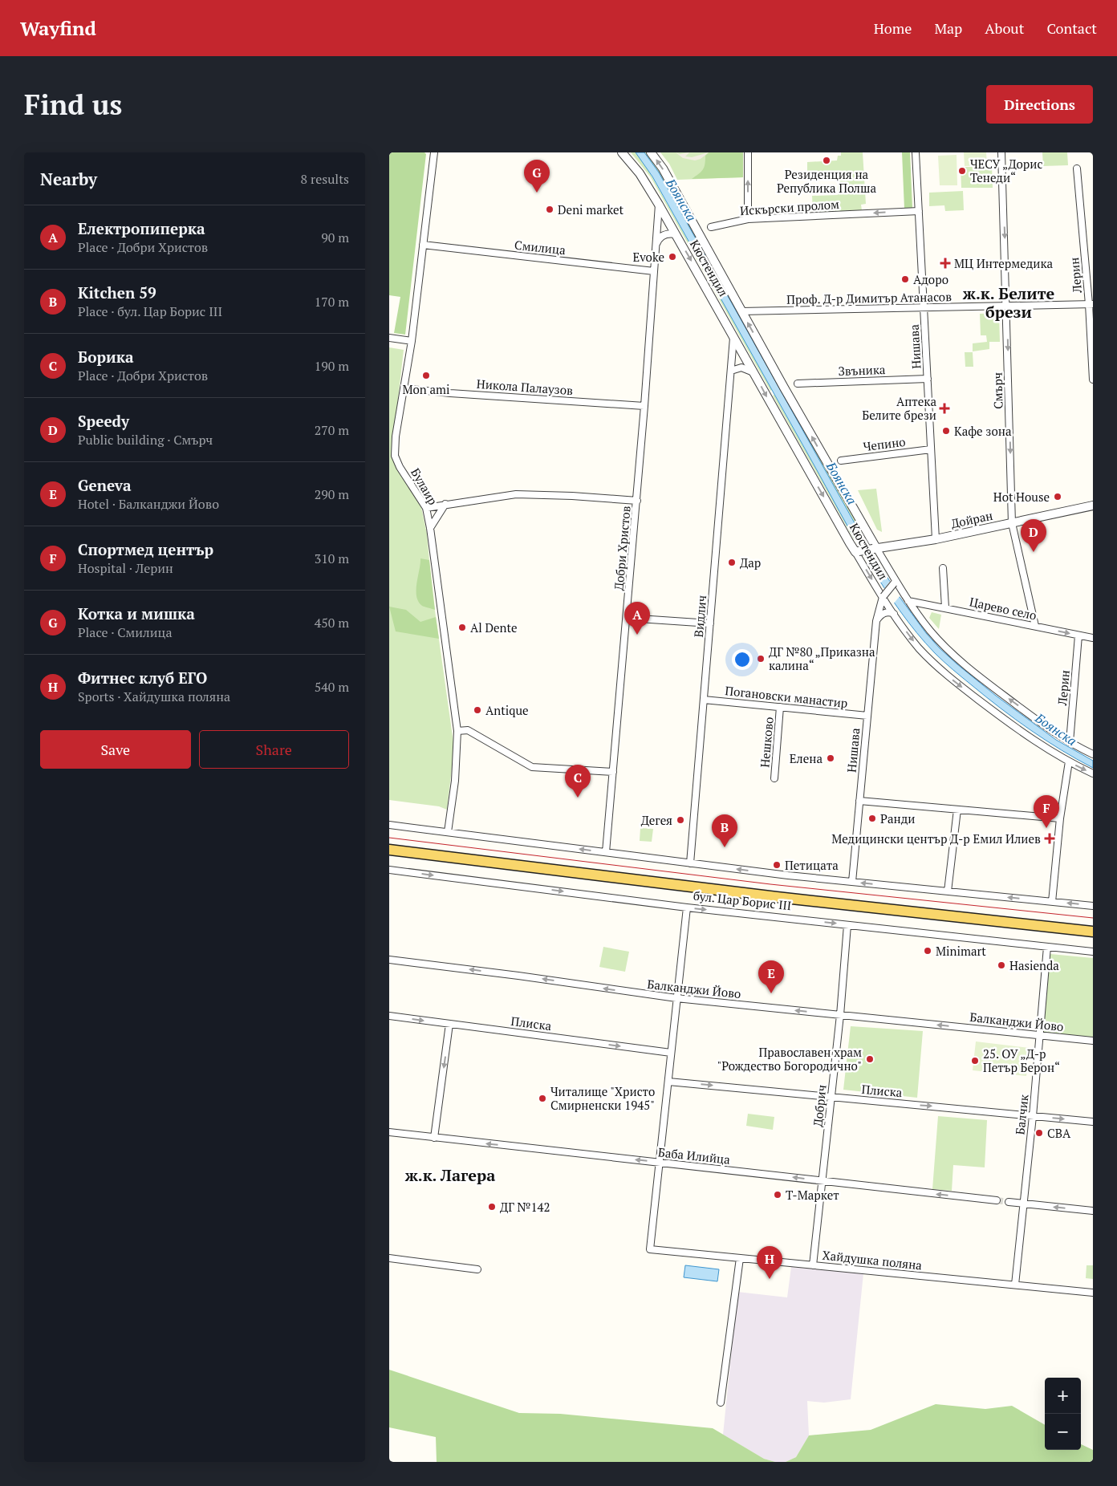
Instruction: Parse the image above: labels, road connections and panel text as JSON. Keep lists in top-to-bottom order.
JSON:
{
  "streets": {
    "main road": ["бул. Цар Борис III"],
    "street": [
      "Искърски пролом",
      "Смилица",
      "Кюстендил",
      "Лерин",
      "Проф. Д-р Димитър Атанасов",
      "Нишава",
      "Звъника",
      "Никола Палаузов",
      "Смърч",
      "Чепино",
      "Булаир",
      "Дойран",
      "Добри Христов",
      "Царево село",
      "Видлич",
      "Погановски манастир",
      "Нешково",
      "Балканджи Йово",
      "Плиска",
      "Добрич",
      "Балчик",
      "Баба Илийца",
      "Хайдушка поляна"
    ]
  },
  "crossings": [
    ["Искърски пролом", "Нишава"],
    ["Смилица", "Булаир"],
    ["Смилица", "Добри Христов"],
    ["Кюстендил", "Лерин"],
    ["Кюстендил", "Проф. Д-р Димитър Атанасов"],
    ["Кюстендил", "Нишава"],
    ["Кюстендил", "Дойран"],
    ["Кюстендил", "Добри Христов"],
    ["Кюстендил", "Царево село"],
    ["Кюстендил", "Видлич"],
    ["Лерин", "Проф. Д-р Димитър Атанасов"],
    ["Лерин", "Царево село"],
    ["Проф. Д-р Димитър Атанасов", "Нишава"],
    ["Проф. Д-р Димитър Атанасов", "Смърч"],
    ["Нишава", "Звъника"],
    ["Нишава", "Чепино"],
    ["Нишава", "Дойран"],
    ["Нишава", "Погановски манастир"],
    ["Никола Палаузов", "Булаир"],
    ["Никола Палаузов", "Добри Христов"],
    ["Смърч", "Дойран"],
    ["Смърч", "Царево село"],
    ["Видлич", "Погановски манастир"],
    ["Погановски манастир", "Нешково"],
    ["бул. Цар Борис III", "Добрич"],
    ["бул. Цар Борис III", "Балчик"],
    ["Балканджи Йово", "Добрич"],
    ["Балканджи Йово", "Балчик"],
    ["Плиска", "Добрич"],
    ["Плиска", "Балчик"],
    ["Добрич", "Баба Илийца"],
    ["Добрич", "Хайдушка поляна"],
    ["Балчик", "Хайдушка поляна"],
    ["Баба Илийца", "Хайдушка поляна"]
  ],
  "one_way": [
    "Искърски пролом",
    "Смърч",
    "Балканджи Йово",
    "Плиска",
    "Баба Илийца"
  ],
  "districts": ["ж.к. Белите брези", "ж.к. Лагера"],
  "water": ["Боянска"],
  "places": {
    "other": [
      "Резиденция на Република Полша",
      "ЧЕСУ „Дорис Тенеди“",
      "Deni market",
      "Evoke",
      "Адоро",
      "Mon ami",
      "Кафе зона",
      "Hot House",
      "Дар",
      "Al Dente",
      "ДГ №80 „Приказна калина“",
      "Antique",
      "Елена",
      "Ранди",
      "Дегея",
      "Петицата",
      "Minimart",
      "Hasienda",
      "Православен храм \"Рождество Богородично\"",
      "25. ОУ „Д-р Петър Берон“",
      "Читалище \"Христо Смирненски 1945\"",
      "CBA",
      "Т-Маркет",
      "ДГ №142"
    ],
    "health": ["МЦ Интермедика", "Аптека Белите брези", "Медицински център Д-р Емил Илиев"]
  },
  "page": {
    "header": "Wayfind",
    "nav": [
      "Home",
      "Map",
      "About",
      "Contact"
    ],
    "buttons": [
      "Directions",
      ["Save", "Share"]
    ],
    "title": "Find us",
    "heading": ["Nearby", "8 results"],
    "pins": [
      "G",
      "D",
      "A",
      "C",
      "F",
      "B",
      "E",
      "H"
    ],
    "list": [
      {
        "mark": "A",
        "name": "Електропиперка",
        "note": "Place · Добри Христов",
        "value": "90 m"
      },
      {
        "mark": "B",
        "name": "Kitchen 59",
        "note": "Place · бул. Цар Борис III",
        "value": "170 m"
      },
      {
        "mark": "C",
        "name": "Борика",
        "note": "Place · Добри Христов",
        "value": "190 m"
      },
      {
        "mark": "D",
        "name": "Speedy",
        "note": "Public building · Смърч",
        "value": "270 m"
      },
      {
        "mark": "E",
        "name": "Geneva",
        "note": "Hotel · Балканджи Йово",
        "value": "290 m"
      },
      {
        "mark": "F",
        "name": "Спортмед център",
        "note": "Hospital · Лерин",
        "value": "310 m"
      },
      {
        "mark": "G",
        "name": "Котка и мишка",
        "note": "Place · Смилица",
        "value": "450 m"
      },
      {
        "mark": "H",
        "name": "Фитнес клуб ЕГО",
        "note": "Sports · Хайдушка поляна",
        "value": "540 m"
      }
    ],
    "map_buttons": ["+", "−"]
  }
}
